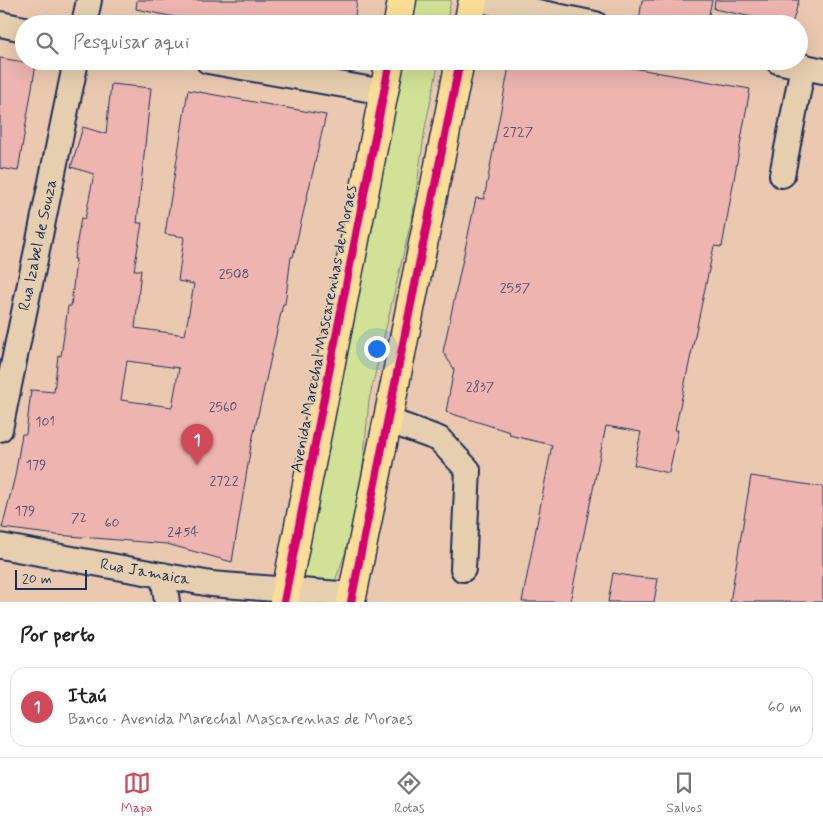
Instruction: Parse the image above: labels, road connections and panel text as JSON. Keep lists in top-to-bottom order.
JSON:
{
  "streets": {
    "highway": ["Avenida Marechal Mascarenhas de Moraes"],
    "street": ["Rua Izabel de Souza", "Rua Jamaica"]
  },
  "crossings": [
    ["Avenida Marechal Mascarenhas de Moraes", "Rua Jamaica"]
  ],
  "house_numbers": [
    "2727",
    "2508",
    "2557",
    "2837",
    "2560",
    "101",
    "179",
    "2722",
    "179",
    "72",
    "60",
    "2454"
  ],
  "scale_bar": "20 m",
  "page": {
    "search": "Pesquisar aqui",
    "pins": "1",
    "scale": "20 m",
    "heading": "Por perto",
    "list": [
      {
        "mark": "1",
        "name": "Itaú",
        "note": "Banco · Avenida Marechal Mascarenhas de Moraes",
        "value": "60 m"
      }
    ],
    "nav": ["Mapa", "Rotas", "Salvos"]
  }
}
